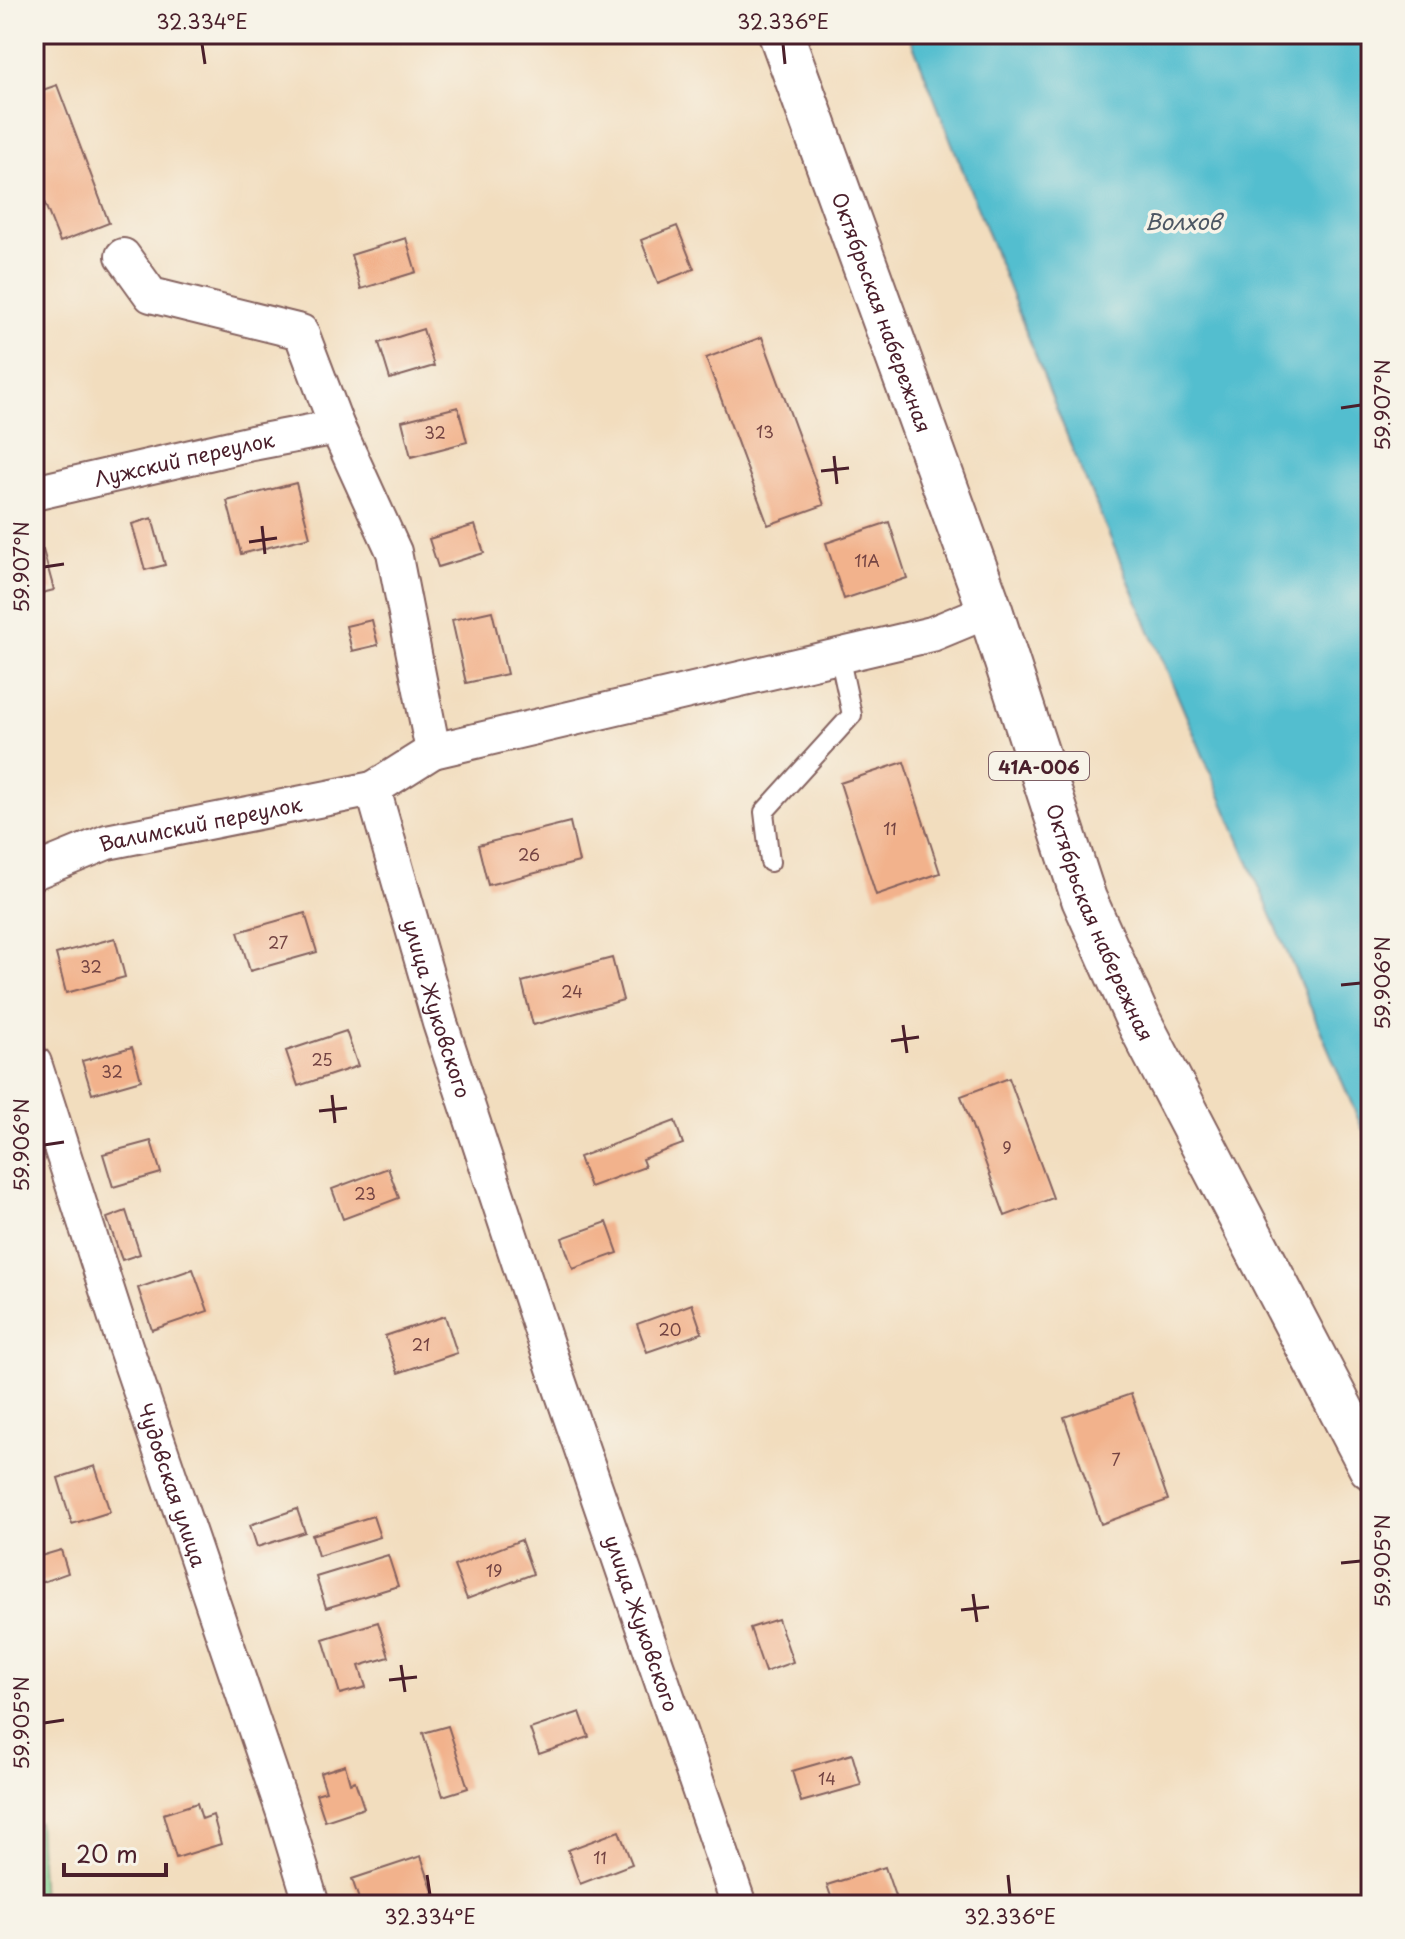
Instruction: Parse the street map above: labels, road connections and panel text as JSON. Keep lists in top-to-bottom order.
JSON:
{
  "streets": {
    "main road": ["Октябрьская набережная", "41А-006"],
    "street": [
      "Лужский переулок",
      "Валимский переулок",
      "улица Жуковского",
      "Чудовская улица"
    ]
  },
  "crossings": [
    ["Валимский переулок", "улица Жуковского"]
  ],
  "water": ["Волхов"],
  "house_numbers": [
    "13",
    "32",
    "11А",
    "11",
    "26",
    "27",
    "32",
    "24",
    "25",
    "32",
    "9",
    "23",
    "20",
    "21",
    "7",
    "19",
    "14",
    "11"
  ],
  "scale_bar": "20 m",
  "coordinates": [
    "32.334°E",
    "32.336°E",
    "59.907°N",
    "59.906°N",
    "59.905°N"
  ]
}
